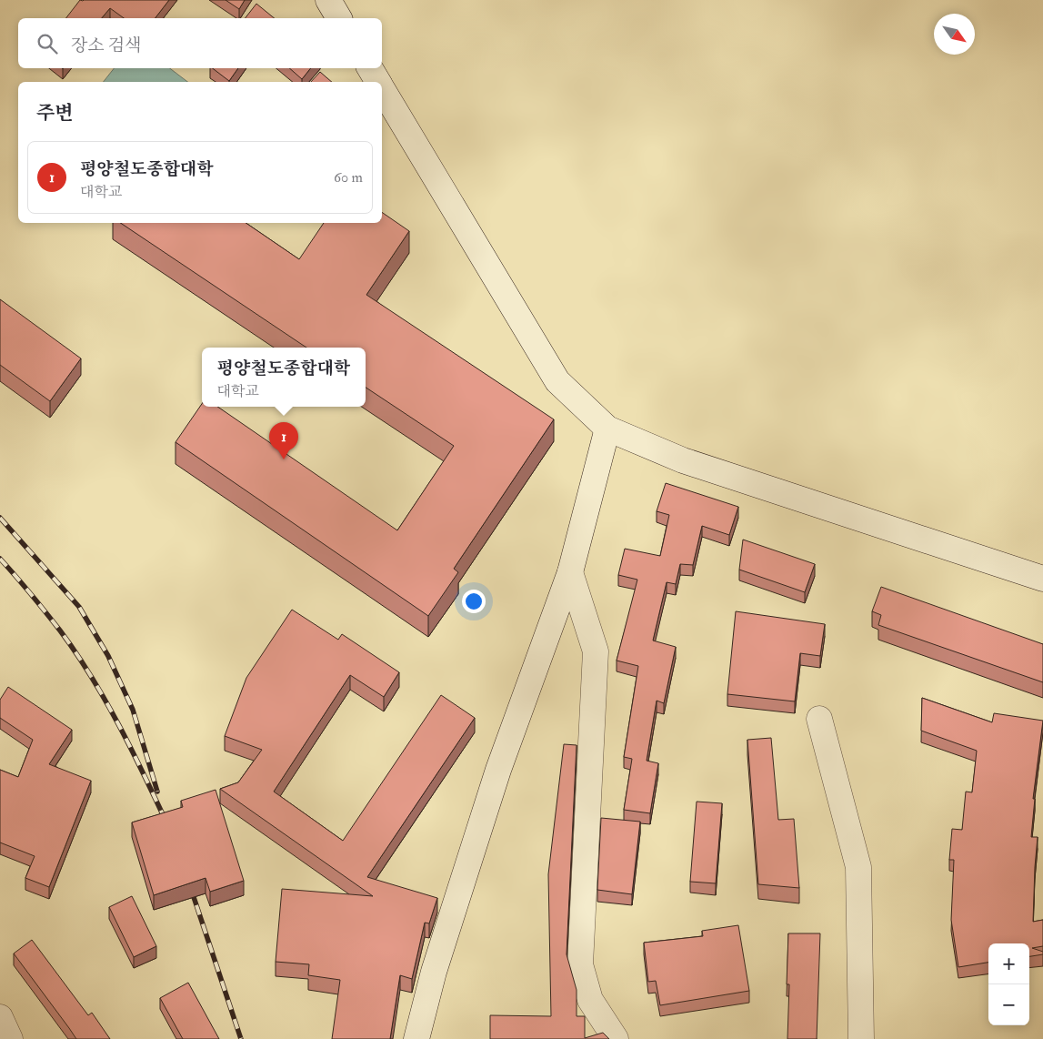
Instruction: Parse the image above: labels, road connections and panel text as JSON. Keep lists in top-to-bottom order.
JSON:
{
  "north": "bottom right",
  "page": {
    "search": "장소 검색",
    "heading": "주변",
    "list": [
      {
        "mark": "1",
        "name": "평양철도종합대학",
        "note": "대학교",
        "value": "60 m"
      }
    ],
    "popup": ["평양철도종합대학", "대학교"],
    "pins": "1",
    "map_buttons": ["+", "−"]
  }
}
